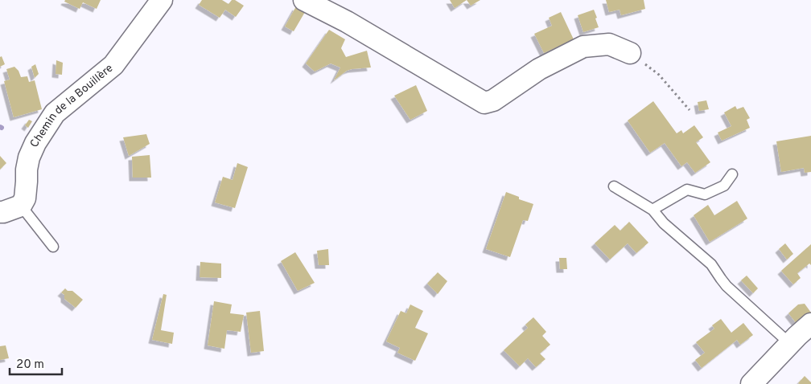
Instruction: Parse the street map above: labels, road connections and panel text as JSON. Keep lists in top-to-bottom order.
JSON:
{
  "streets": {
    "street": ["Chemin de la Bouillère"]
  },
  "scale_bar": "20 m"
}
